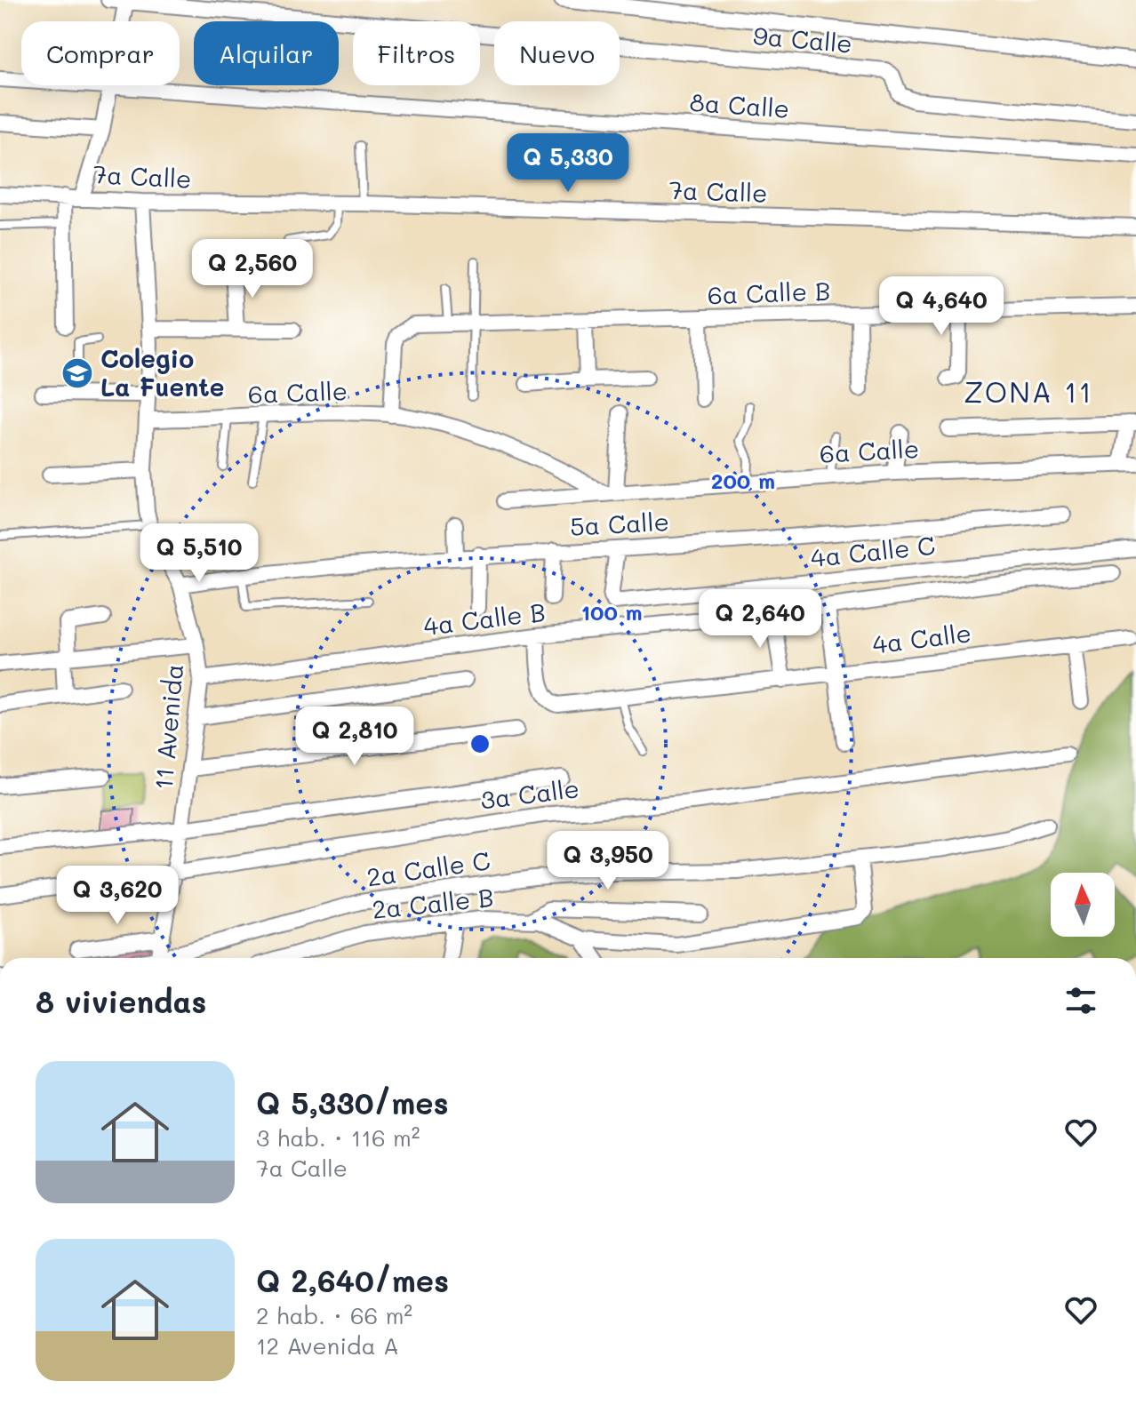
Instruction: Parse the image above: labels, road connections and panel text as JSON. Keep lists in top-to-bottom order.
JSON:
{
  "streets": {
    "street": [
      "9a Calle",
      "8a Calle",
      "7a Calle",
      "6a Calle B",
      "6a Calle",
      "5a Calle",
      "4a Calle C",
      "4a Calle B",
      "4a Calle",
      "11 Avenida",
      "3a Calle",
      "2a Calle C",
      "2a Calle B"
    ]
  },
  "crossings": [
    ["7a Calle", "11 Avenida"],
    ["6a Calle B", "6a Calle"],
    ["6a Calle", "11 Avenida"],
    ["5a Calle", "4a Calle C"],
    ["5a Calle", "11 Avenida"],
    ["4a Calle B", "4a Calle"],
    ["4a Calle B", "11 Avenida"],
    ["11 Avenida", "3a Calle"],
    ["2a Calle C", "2a Calle B"]
  ],
  "districts": ["ZONA 11"],
  "places": {
    "school or university": ["Colegio La Fuente"]
  },
  "north": "top",
  "page": {
    "chip": [
      "Comprar",
      "Alquilar",
      "Filtros",
      "Nuevo"
    ],
    "price": [
      "Q 5,330",
      "Q 2,560",
      "Q 4,640",
      "Q 5,510",
      "Q 2,640",
      "Q 2,810",
      "Q 3,950",
      "Q 3,620"
    ],
    "heading": "8 viviendas",
    "list": [
      {
        "name": "Q 5,330/mes",
        "note": "3 hab. · 116 m² · 7a Calle"
      },
      {
        "name": "Q 2,640/mes",
        "note": "2 hab. · 66 m² · 12 Avenida A"
      }
    ]
  },
  "rings": ["200 m", "100 m"]
}
